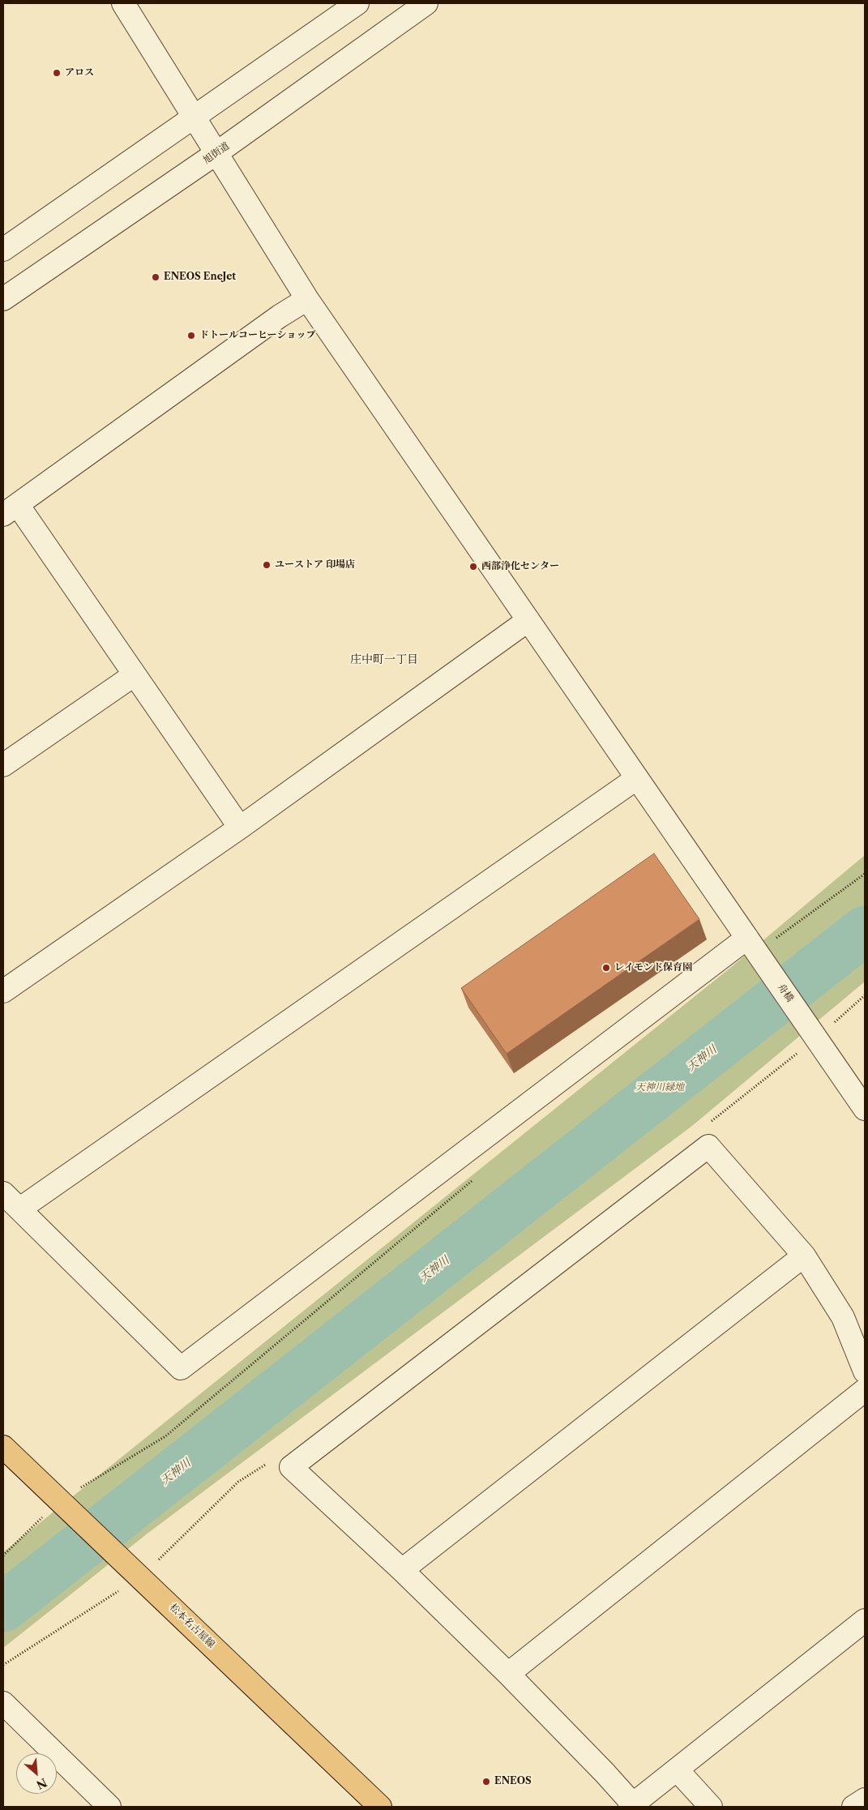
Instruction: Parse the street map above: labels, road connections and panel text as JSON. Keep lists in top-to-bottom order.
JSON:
{
  "streets": {
    "main road": ["松本名古屋線"],
    "street": ["旭街道", "舟橋"]
  },
  "crossings": [
    ["旭街道", "舟橋"]
  ],
  "districts": ["庄中町一丁目"],
  "water": ["天神川"],
  "parks": ["天神川緑地"],
  "places": [
    "アロス",
    "ENEOS EneJet",
    "ドトールコーヒーショップ",
    "ユーストア 印場店",
    "西部浄化センター",
    "レイモンド保育園",
    "ENEOS"
  ],
  "north": "bottom right"
}
